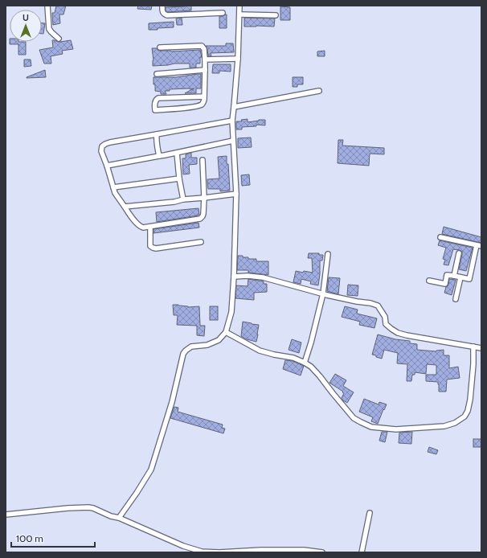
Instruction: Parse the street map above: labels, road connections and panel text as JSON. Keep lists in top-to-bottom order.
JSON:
{
  "scale_bar": "100 m",
  "north": "top"
}
